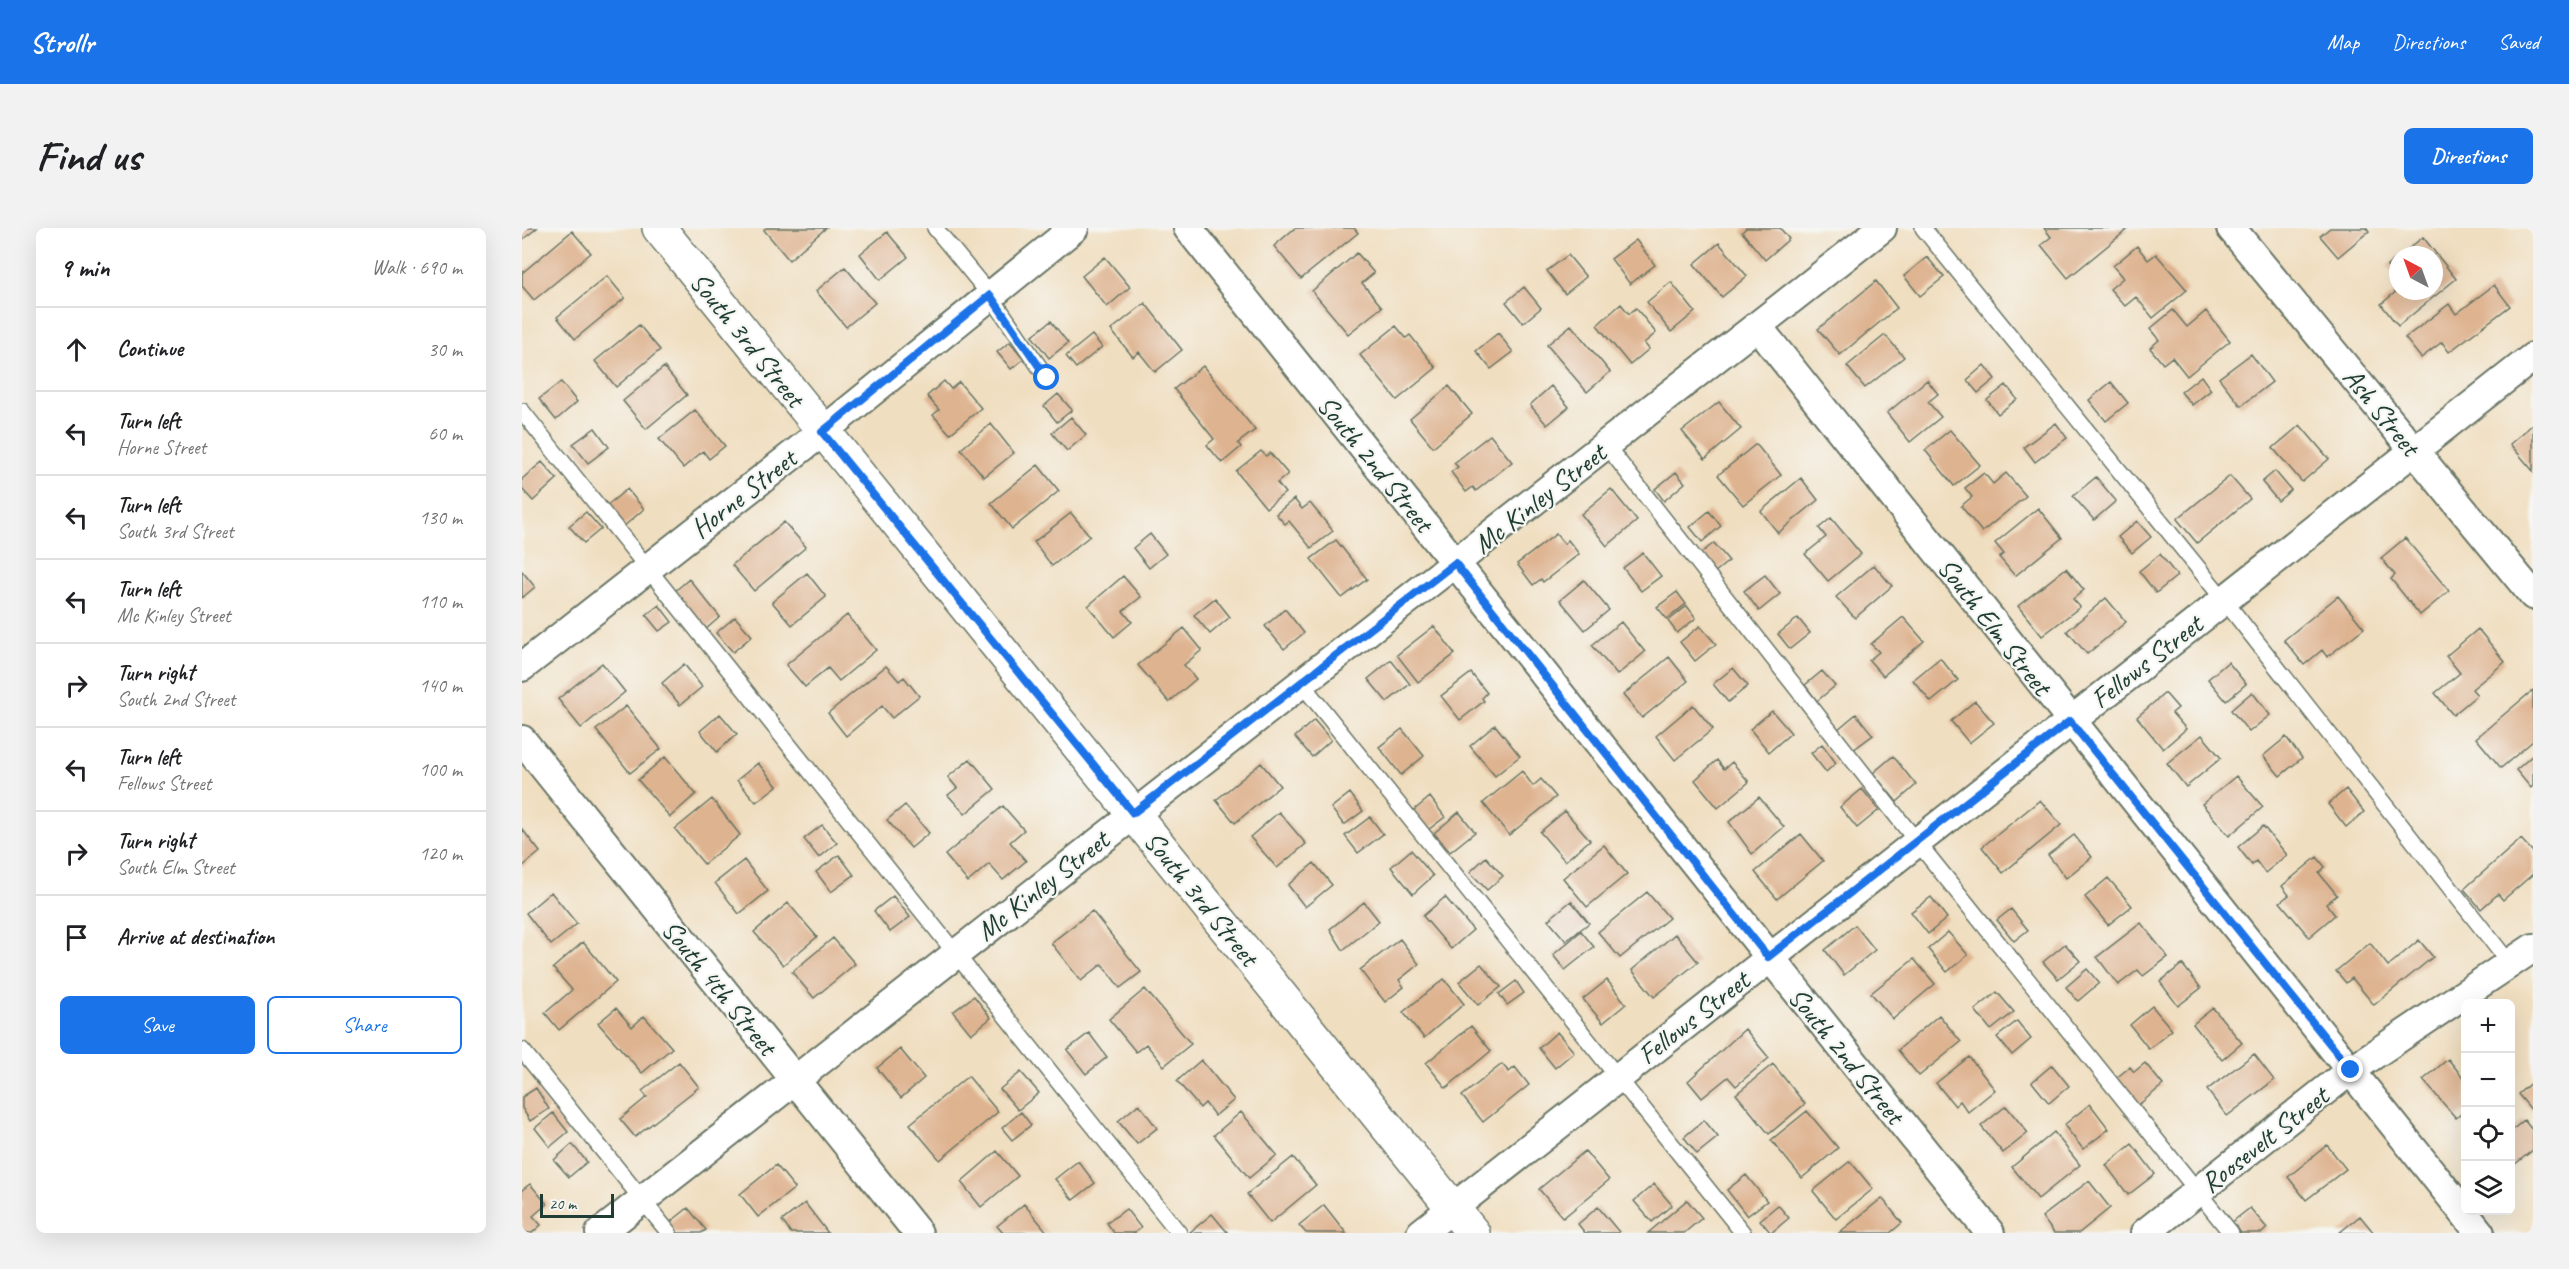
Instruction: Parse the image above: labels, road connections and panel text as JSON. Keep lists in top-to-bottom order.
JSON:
{
  "streets": {
    "street": [
      "South 3rd Street",
      "Ash Street",
      "South 2nd Street",
      "Horne Street",
      "Mc Kinley Street",
      "South Elm Street",
      "Fellows Street",
      "South 4th Street",
      "Roosevelt Street"
    ]
  },
  "crossings": [
    ["South 3rd Street", "Horne Street"],
    ["South 3rd Street", "Mc Kinley Street"],
    ["South 3rd Street", "Fellows Street"],
    ["Ash Street", "Fellows Street"],
    ["South 2nd Street", "Mc Kinley Street"],
    ["South 2nd Street", "Fellows Street"],
    ["Mc Kinley Street", "South Elm Street"],
    ["Mc Kinley Street", "South 4th Street"],
    ["South Elm Street", "Fellows Street"],
    ["South Elm Street", "Roosevelt Street"]
  ],
  "scale_bar": "20 m",
  "north": "top left",
  "page": {
    "header": "Strollr",
    "nav": ["Map", "Directions", "Saved"],
    "buttons": [
      "Directions",
      ["Save", "Share"]
    ],
    "title": "Find us",
    "heading": ["9 min", "Walk · 690 m"],
    "list": [
      ["Continue", "30 m"],
      ["Turn left", "Horne Street", "60 m"],
      ["Turn left", "South 3rd Street", "130 m"],
      ["Turn left", "Mc Kinley Street", "110 m"],
      ["Turn right", "South 2nd Street", "140 m"],
      ["Turn left", "Fellows Street", "100 m"],
      ["Turn right", "South Elm Street", "120 m"],
      "Arrive at destination"
    ],
    "map_buttons": ["+", "−"],
    "scale": "20 m"
  }
}
